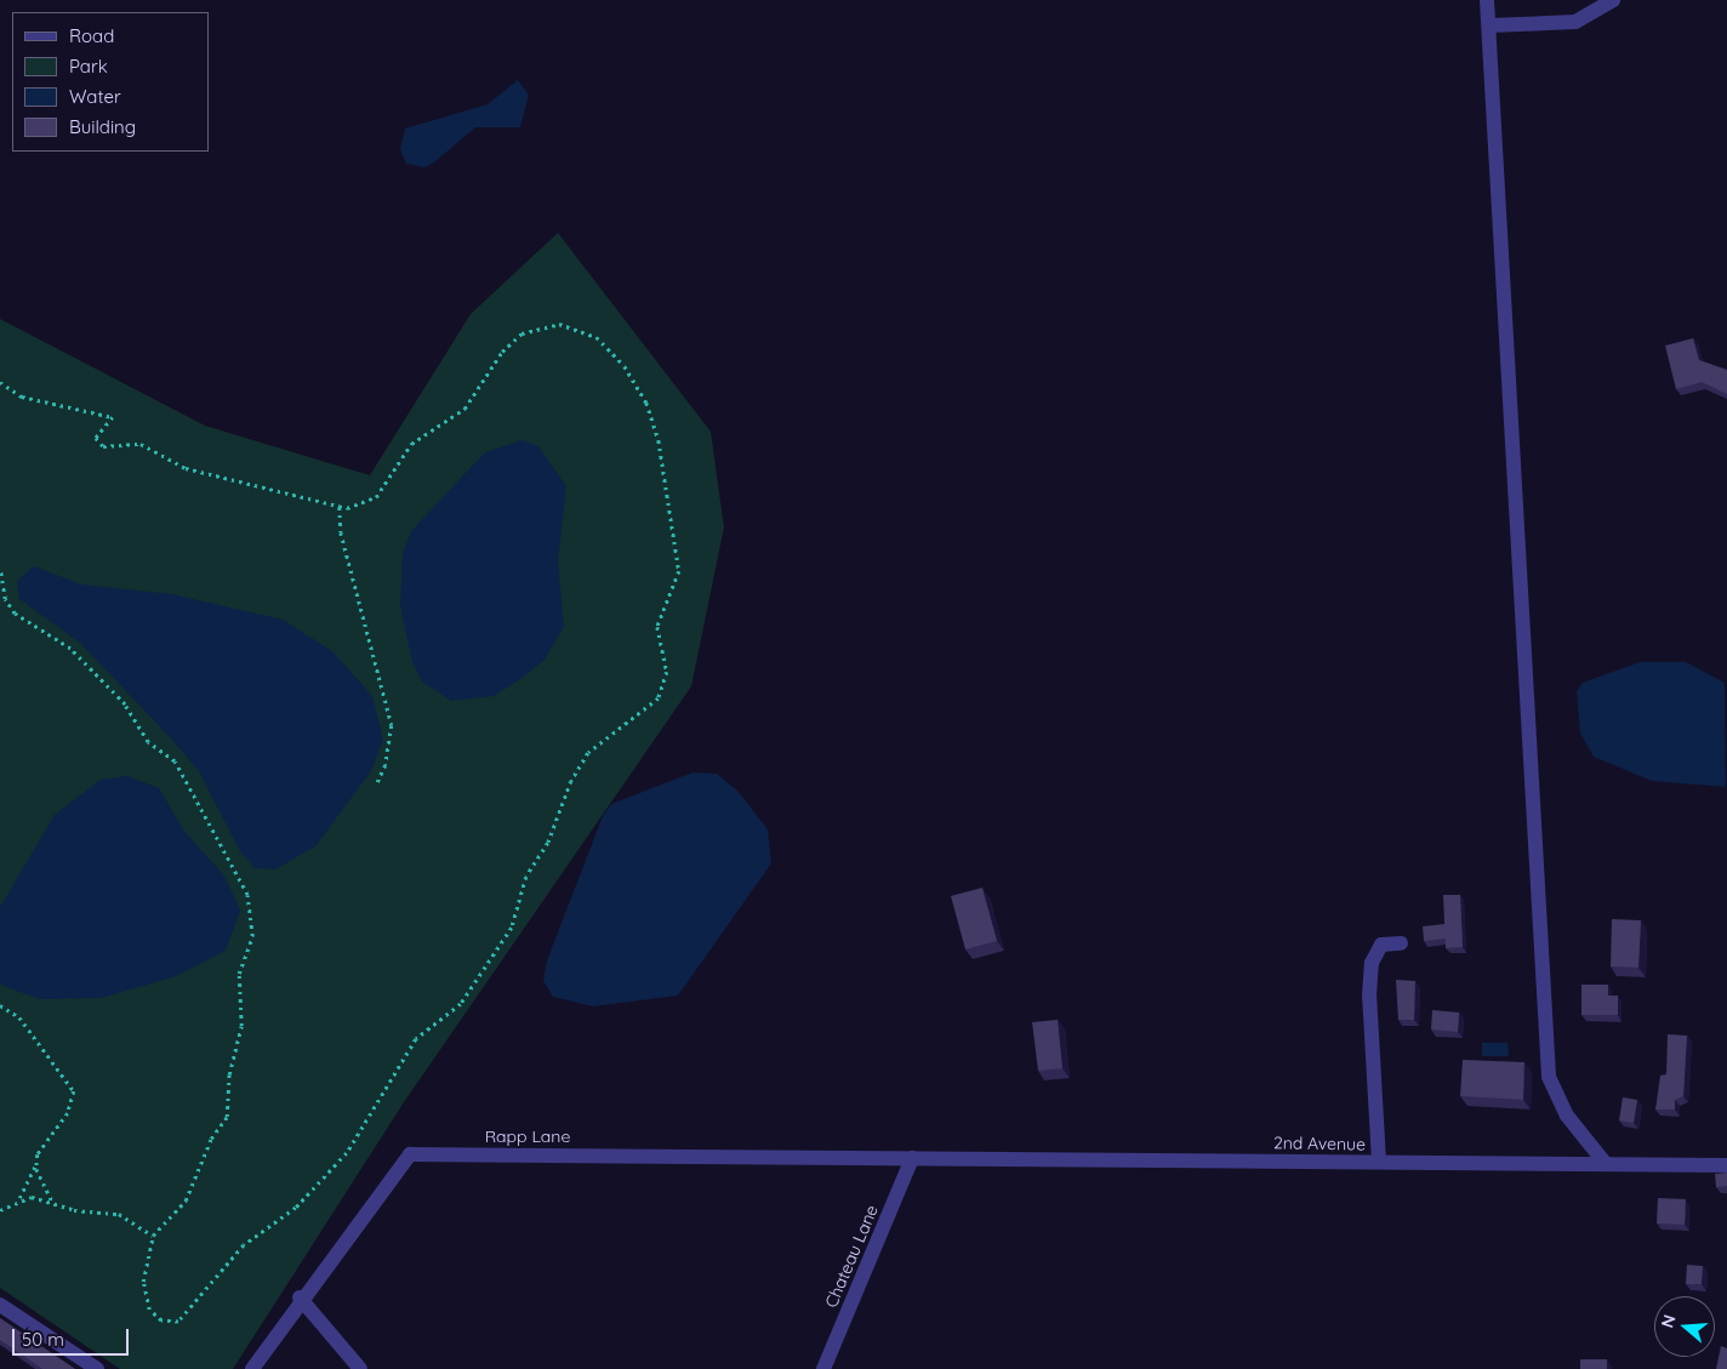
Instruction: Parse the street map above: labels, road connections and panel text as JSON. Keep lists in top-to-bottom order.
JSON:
{
  "streets": {
    "street": ["Rapp Lane", "2nd Avenue", "Chateau Lane"]
  },
  "crossings": [
    ["Rapp Lane", "2nd Avenue"],
    ["Rapp Lane", "Chateau Lane"],
    ["2nd Avenue", "Chateau Lane"]
  ],
  "legend": [
    "Road",
    "Park",
    "Water",
    "Building"
  ],
  "scale_bar": "50 m",
  "north": "left"
}
